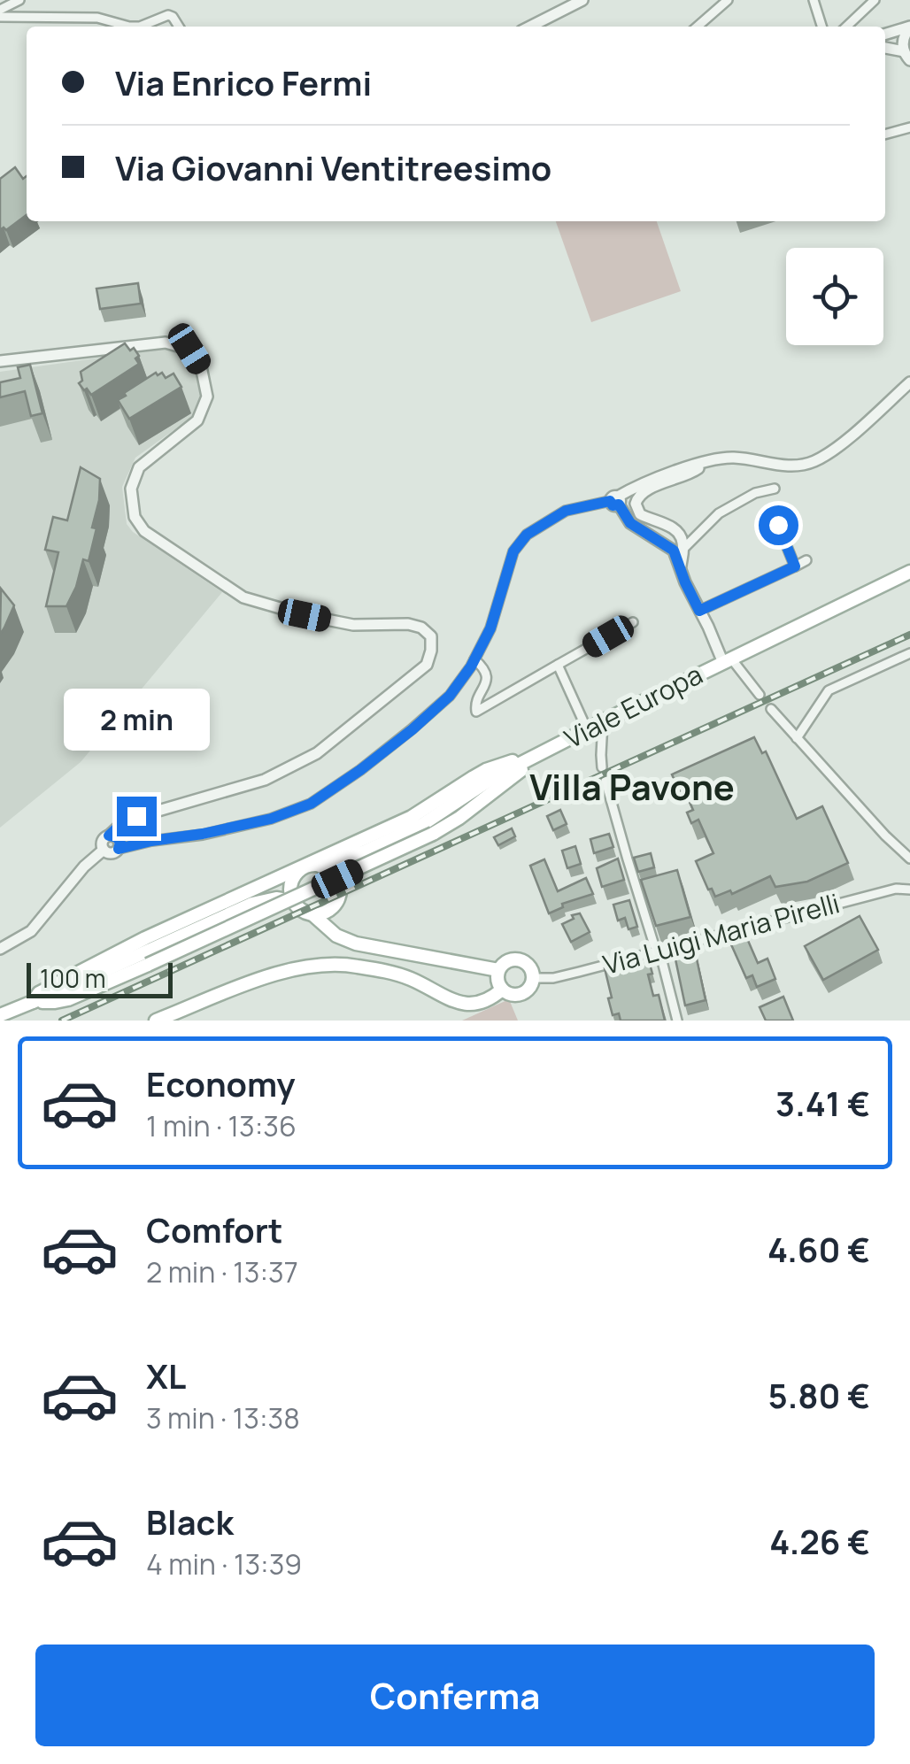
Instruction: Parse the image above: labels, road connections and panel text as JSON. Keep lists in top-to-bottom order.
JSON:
{
  "streets": {
    "main road": ["Viale Europa"],
    "street": ["Via Luigi Maria Pirelli"]
  },
  "districts": ["Villa Pavone"],
  "scale_bar": "100 m",
  "page": {
    "banner": ["Via Enrico Fermi", "Via Giovanni Ventitreesimo"],
    "bubble": "2 min",
    "scale": "100 m",
    "list": [
      {
        "name": "Economy",
        "note": "1 min · 13:36",
        "value": "3.41 €"
      },
      {
        "name": "Comfort",
        "note": "2 min · 13:37",
        "value": "4.60 €"
      },
      {
        "name": "XL",
        "note": "3 min · 13:38",
        "value": "5.80 €"
      },
      {
        "name": "Black",
        "note": "4 min · 13:39",
        "value": "4.26 €"
      }
    ],
    "buttons": "Conferma"
  }
}
